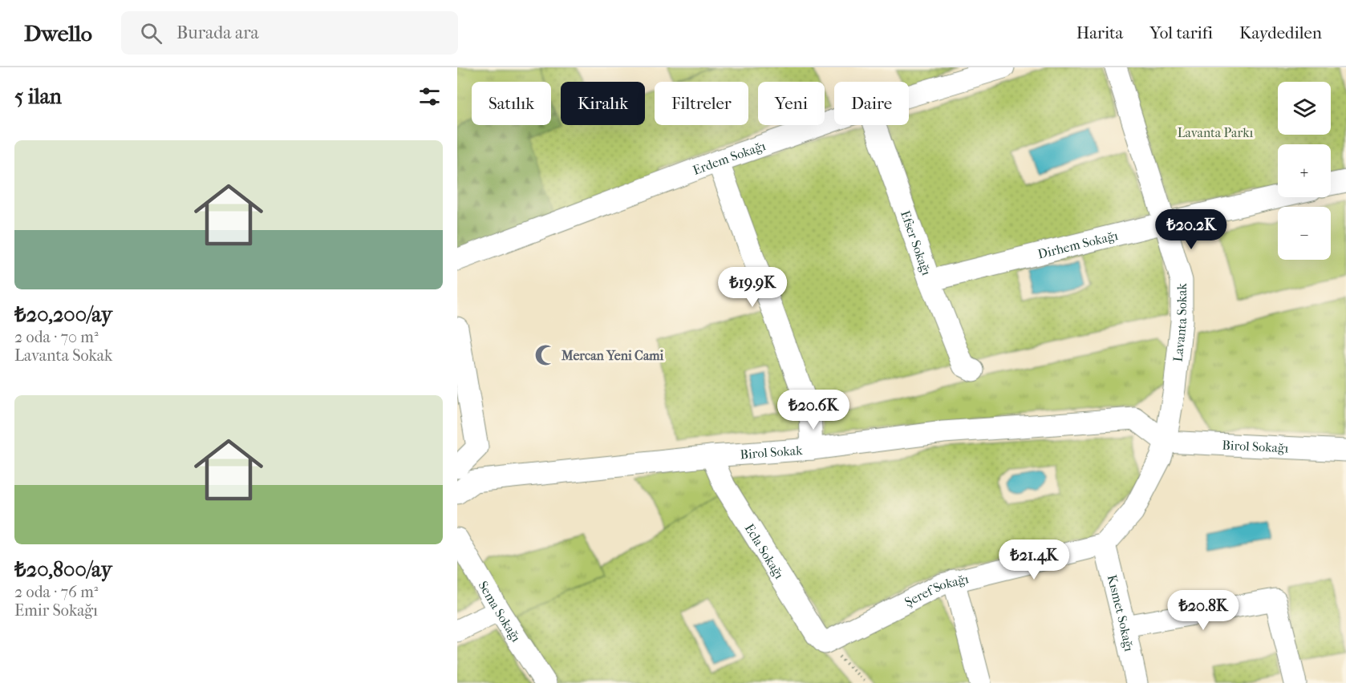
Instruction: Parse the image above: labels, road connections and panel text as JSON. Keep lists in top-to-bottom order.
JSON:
{
  "streets": {
    "street": [
      "Erdem Sokağı",
      "Efser Sokağı",
      "Dirhem Sokağı",
      "Lavanta Sokak",
      "Birol Sokağı",
      "Birol Sokak",
      "Ecla Sokağı",
      "Şeref Sokağı",
      "Sema Sokağı",
      "Kısmet Sokağı"
    ]
  },
  "crossings": [
    ["Efser Sokağı", "Dirhem Sokağı"],
    ["Dirhem Sokağı", "Lavanta Sokak"],
    ["Lavanta Sokak", "Birol Sokağı"],
    ["Lavanta Sokak", "Birol Sokak"],
    ["Birol Sokağı", "Birol Sokak"],
    ["Birol Sokak", "Ecla Sokağı"],
    ["Ecla Sokağı", "Şeref Sokağı"],
    ["Şeref Sokağı", "Kısmet Sokağı"]
  ],
  "parks": ["Lavanta Parkı"],
  "places": {
    "mosque": ["Mercan Yeni Cami"]
  },
  "page": {
    "header": "Dwello",
    "search": "Burada ara",
    "nav": ["Harita", "Yol tarifi", "Kaydedilen"],
    "heading": "5 ilan",
    "map_buttons": ["+", "−"],
    "chip": [
      "Satılık",
      "Kiralık",
      "Filtreler",
      "Yeni",
      "Daire"
    ],
    "list": [
      {
        "name": "₺20,200/ay",
        "note": "2 oda · 70 m² · Lavanta Sokak"
      },
      {
        "name": "₺20,800/ay",
        "note": "2 oda · 76 m² · Emir Sokağı"
      }
    ],
    "price": [
      "₺20.2K",
      "₺19.9K",
      "₺20.6K",
      "₺21.4K",
      "₺20.8K"
    ]
  }
}
